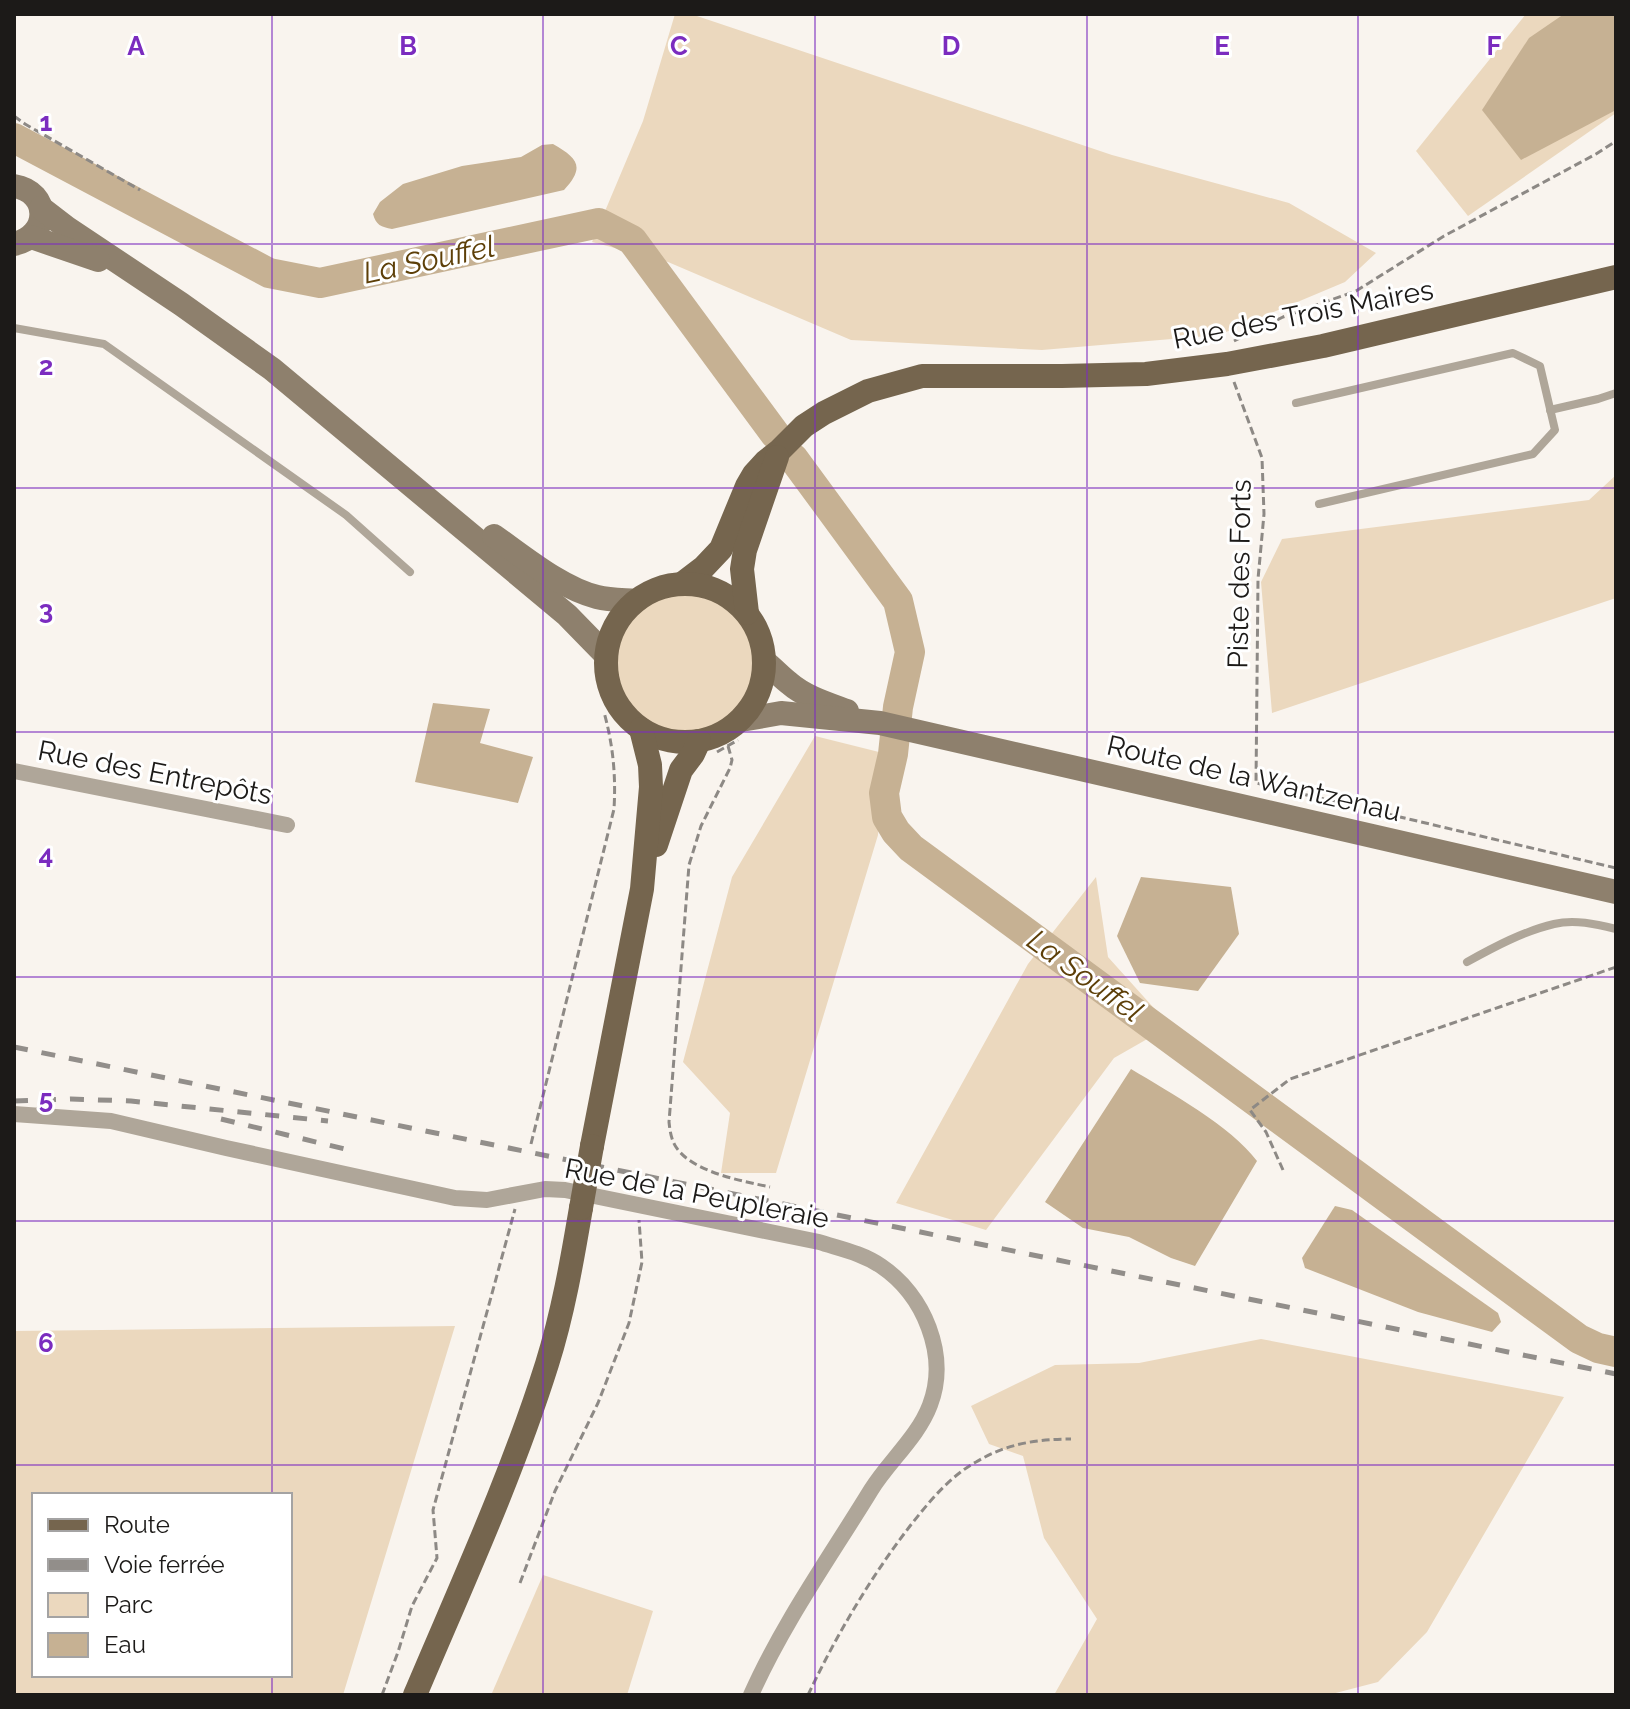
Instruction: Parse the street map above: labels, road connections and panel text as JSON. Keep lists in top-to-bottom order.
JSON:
{
  "streets": {
    "main road": ["Rue des Trois Maires", "Route de la Wantzenau"],
    "street": ["Rue des Entrepôts", "Rue de la Peupleraie"],
    "path": ["Piste des Forts"]
  },
  "crossings": [
    ["Rue des Trois Maires", "Piste des Forts"],
    ["Rue des Trois Maires", "Route de la Wantzenau"]
  ],
  "water": ["La Souffel"],
  "legend": [
    "Route",
    "Voie ferrée",
    "Parc",
    "Eau"
  ],
  "grid": {
    "columns": [
      "A",
      "B",
      "C",
      "D",
      "E",
      "F"
    ],
    "rows": [
      "1",
      "2",
      "3",
      "4",
      "5",
      "6"
    ]
  }
}
